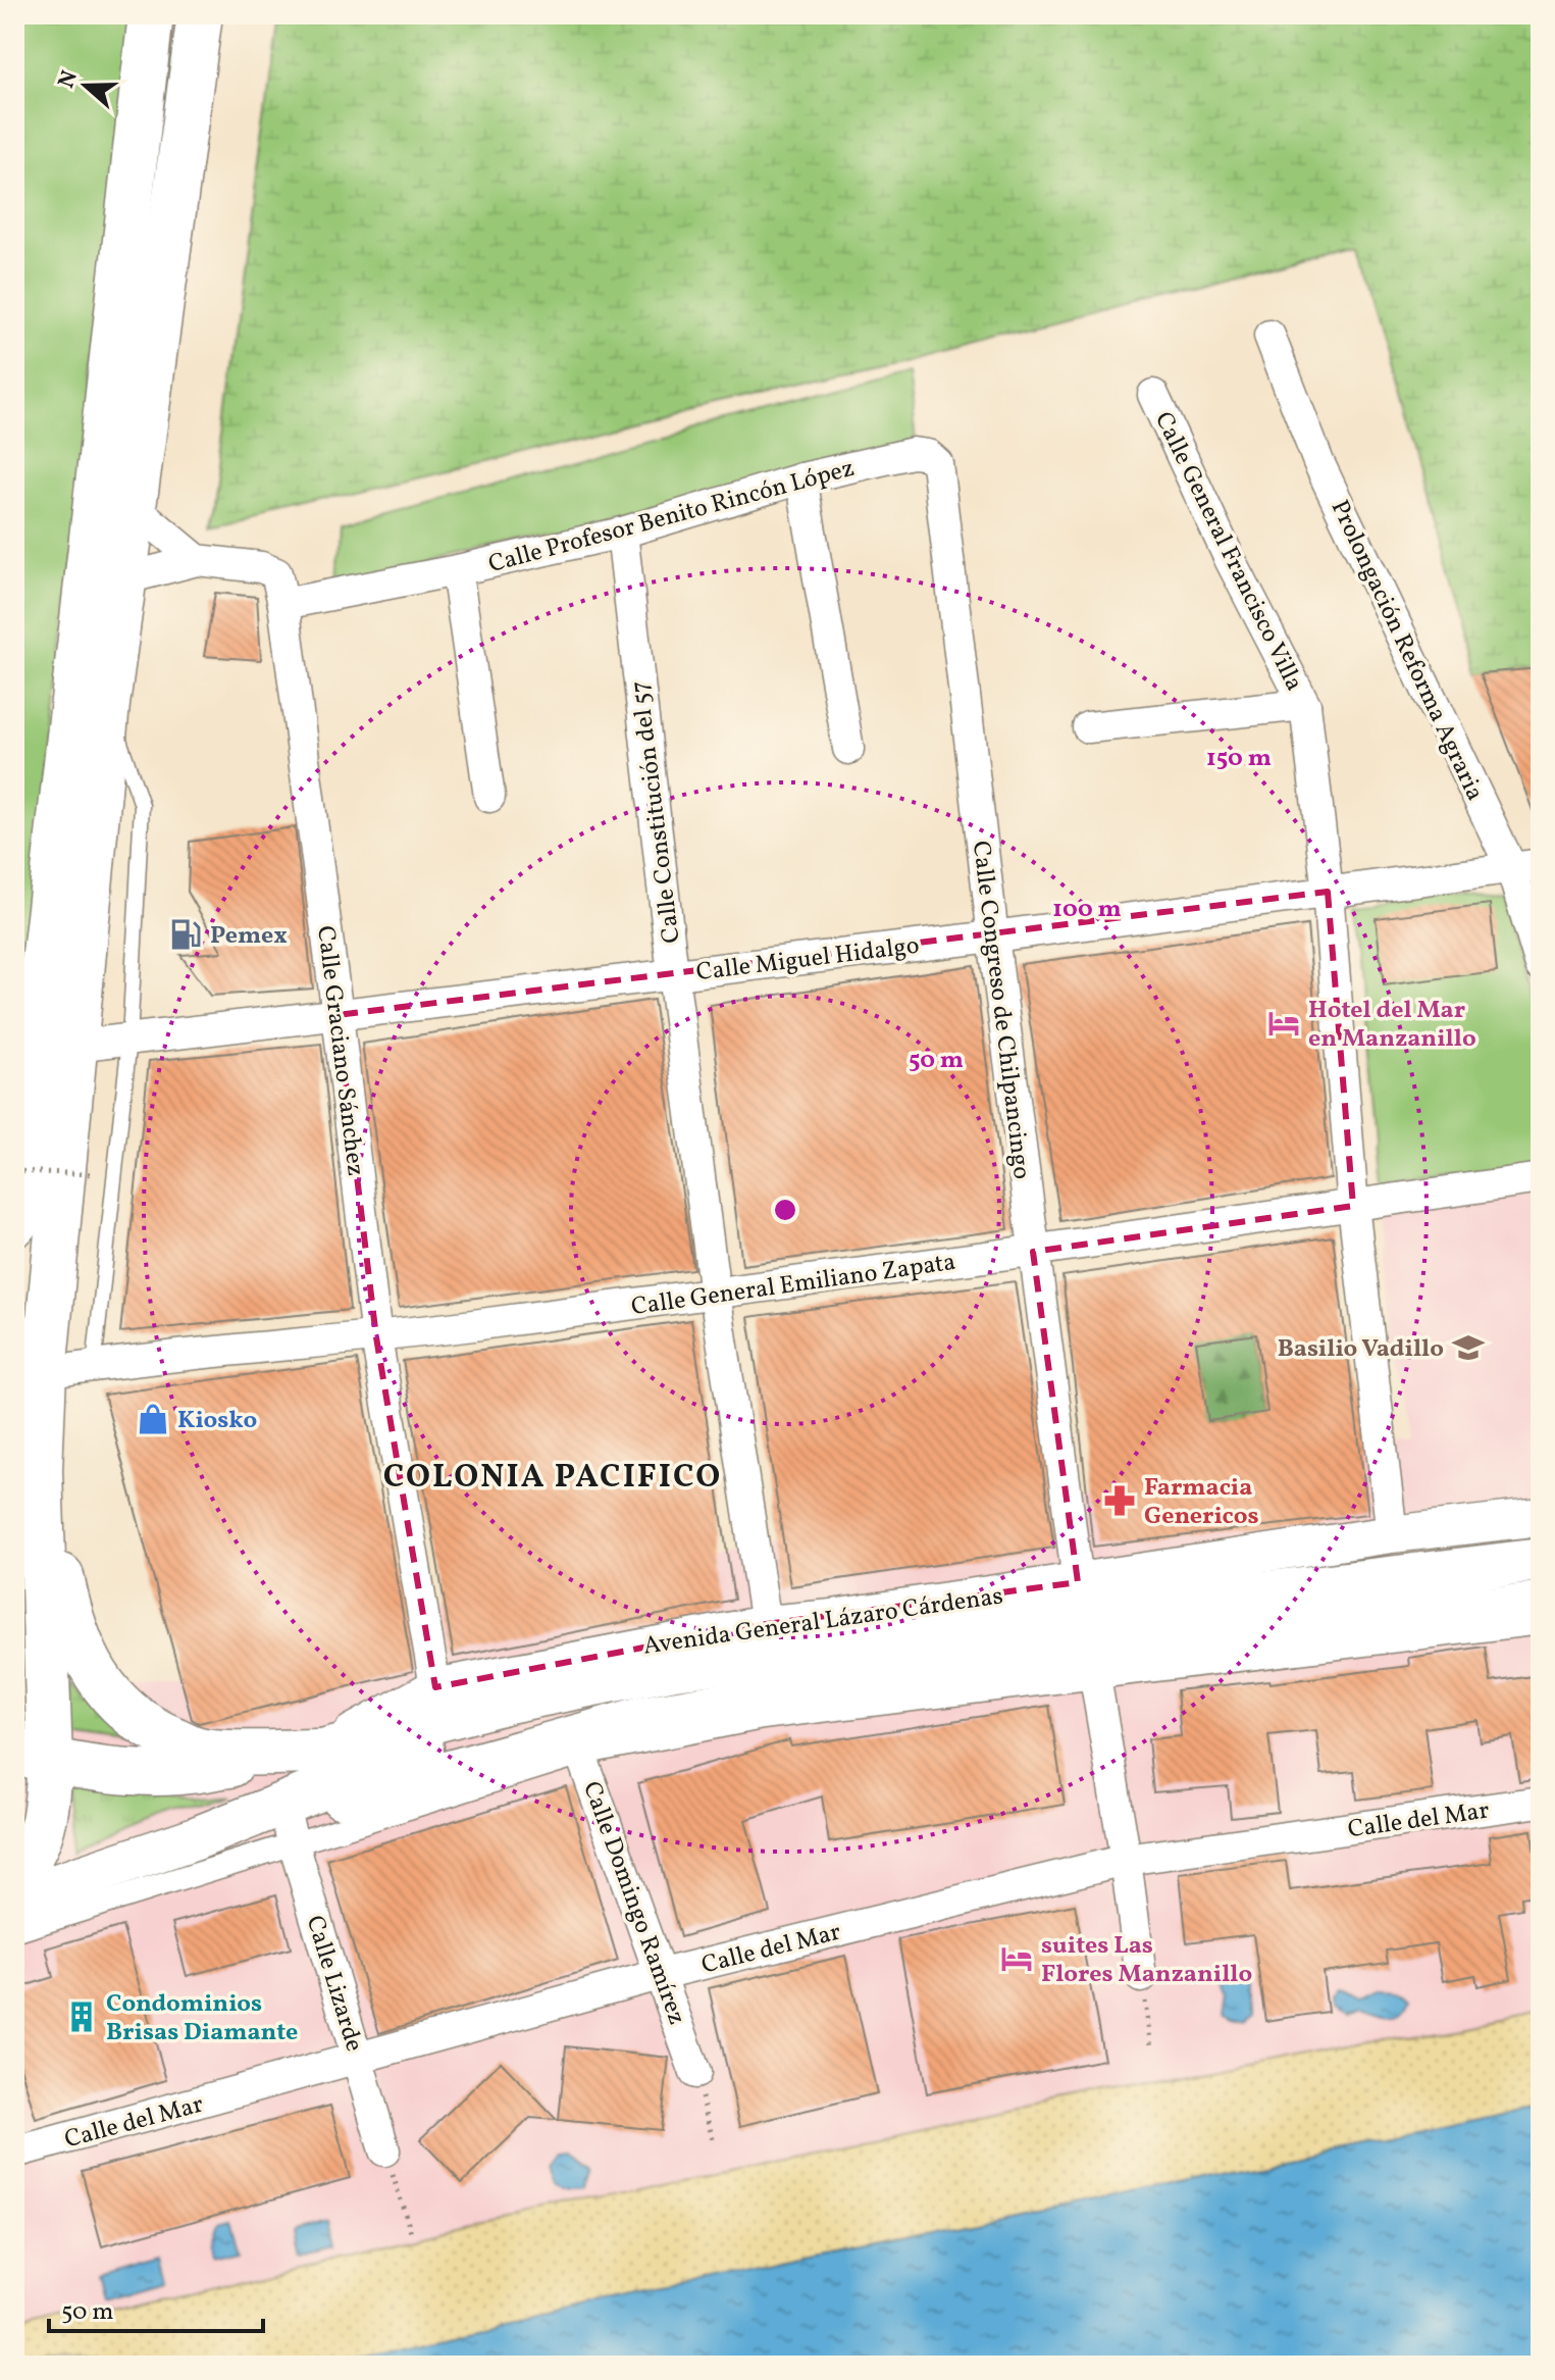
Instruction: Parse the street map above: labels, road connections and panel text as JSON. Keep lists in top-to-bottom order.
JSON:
{
  "streets": {
    "main road": ["Avenida General Lázaro Cárdenas"],
    "street": [
      "Calle Profesor Benito Rincón López",
      "Calle General Francisco Villa",
      "Prolongación Reforma Agraria",
      "Calle Constitución del 57",
      "Calle Miguel Hidalgo",
      "Calle Congreso de Chilpancingo",
      "Calle Graciano Sánchez",
      "Calle General Emiliano Zapata",
      "Calle del Mar",
      "Calle Domingo Ramírez",
      "Calle Lizarde"
    ]
  },
  "crossings": [
    ["Calle Profesor Benito Rincón López", "Calle Constitución del 57"],
    ["Calle Profesor Benito Rincón López", "Calle Congreso de Chilpancingo"],
    ["Calle Profesor Benito Rincón López", "Calle Graciano Sánchez"],
    ["Calle General Francisco Villa", "Calle Miguel Hidalgo"],
    ["Calle General Francisco Villa", "Calle General Emiliano Zapata"],
    ["Calle General Francisco Villa", "Avenida General Lázaro Cárdenas"],
    ["Prolongación Reforma Agraria", "Calle Miguel Hidalgo"],
    ["Calle Constitución del 57", "Calle Miguel Hidalgo"],
    ["Calle Constitución del 57", "Calle General Emiliano Zapata"],
    ["Calle Constitución del 57", "Avenida General Lázaro Cárdenas"],
    ["Calle Miguel Hidalgo", "Calle Congreso de Chilpancingo"],
    ["Calle Miguel Hidalgo", "Calle Graciano Sánchez"],
    ["Calle Congreso de Chilpancingo", "Calle General Emiliano Zapata"],
    ["Calle Congreso de Chilpancingo", "Avenida General Lázaro Cárdenas"],
    ["Calle Graciano Sánchez", "Calle General Emiliano Zapata"],
    ["Calle Graciano Sánchez", "Avenida General Lázaro Cárdenas"],
    ["Avenida General Lázaro Cárdenas", "Calle Domingo Ramírez"],
    ["Avenida General Lázaro Cárdenas", "Calle Lizarde"],
    ["Calle del Mar", "Calle Domingo Ramírez"],
    ["Calle del Mar", "Calle Lizarde"]
  ],
  "districts": ["COLONIA PACIFICO"],
  "places": {
    "fuel station": ["Pemex"],
    "hotel": ["Hotel del Mar en Manzanillo", "suites Las Flores Manzanillo"],
    "school or university": ["Basilio Vadillo"],
    "shop": ["Kiosko"],
    "pharmacy": ["Farmacia Genericos"],
    "building": ["Condominios Brisas Diamante"]
  },
  "scale_bar": "50 m",
  "north": "left",
  "rings": ["150 m", "100 m", "50 m"]
}
